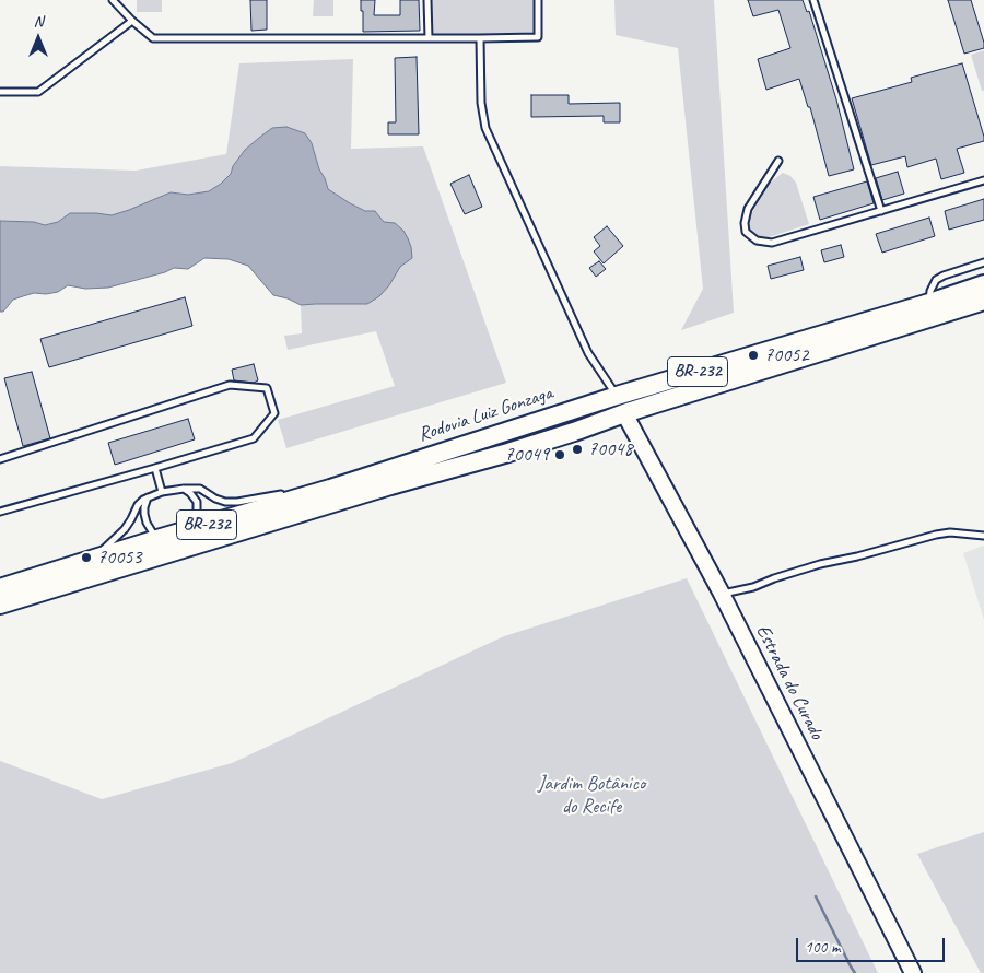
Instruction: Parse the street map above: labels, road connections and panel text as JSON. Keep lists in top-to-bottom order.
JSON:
{
  "streets": {
    "highway": ["BR-232", "Rodovia Luiz Gonzaga"],
    "main road": ["Estrada do Curado"]
  },
  "crossings": [
    ["Rodovia Luiz Gonzaga", "Estrada do Curado"]
  ],
  "parks": ["Jardim Botânico do Recife"],
  "places": [
    "70052",
    "70048",
    "70049",
    "70053"
  ],
  "scale_bar": "100 m",
  "north": "top"
}
